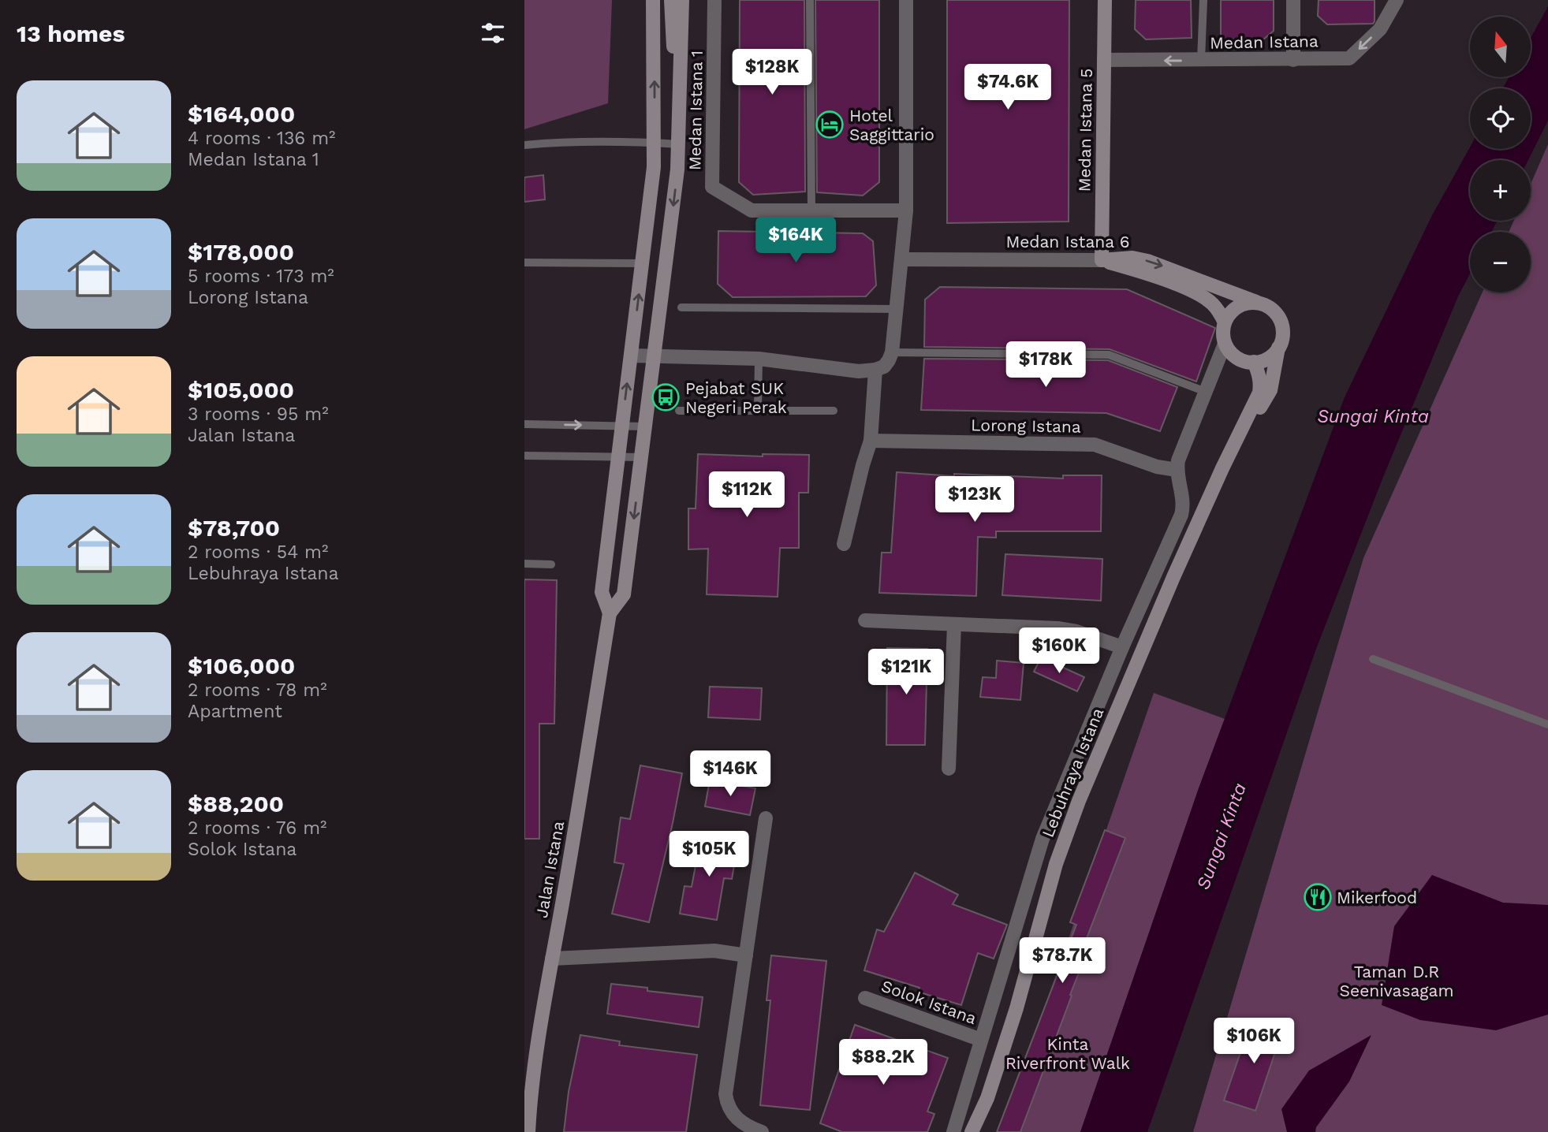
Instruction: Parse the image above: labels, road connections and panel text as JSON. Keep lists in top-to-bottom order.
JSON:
{
  "streets": {
    "main road": [
      "Medan Istana 5",
      "Medan Istana 6",
      "Lebuhraya Istana",
      "Jalan Istana"
    ],
    "street": [
      "Medan Istana",
      "Medan Istana 1",
      "Lorong Istana",
      "Solok Istana"
    ]
  },
  "crossings": [
    ["Medan Istana", "Medan Istana 5"],
    ["Medan Istana 5", "Medan Istana 6"],
    ["Medan Istana 6", "Lebuhraya Istana"]
  ],
  "one_way": ["Medan Istana", "Medan Istana 6"],
  "water": ["Sungai Kinta"],
  "parks": ["Taman D.R Seenivasagam", "Kinta Riverfront Walk"],
  "places": {
    "hotel": ["Hotel Saggittario"],
    "bus stop": ["Pejabat SUK Negeri Perak"],
    "restaurant": ["Mikerfood"]
  },
  "north": "top",
  "page": {
    "heading": "13 homes",
    "map_buttons": ["+", "−"],
    "price": [
      "$128K",
      "$74.6K",
      "$164K",
      "$178K",
      "$112K",
      "$123K",
      "$160K",
      "$121K",
      "$146K",
      "$105K",
      "$78.7K",
      "$106K",
      "$88.2K"
    ],
    "list": [
      {
        "name": "$164,000",
        "note": "4 rooms · 136 m² · Medan Istana 1"
      },
      {
        "name": "$178,000",
        "note": "5 rooms · 173 m² · Lorong Istana"
      },
      {
        "name": "$105,000",
        "note": "3 rooms · 95 m² · Jalan Istana"
      },
      {
        "name": "$78,700",
        "note": "2 rooms · 54 m² · Lebuhraya Istana"
      },
      {
        "name": "$106,000",
        "note": "2 rooms · 78 m² · Apartment"
      },
      {
        "name": "$88,200",
        "note": "2 rooms · 76 m² · Solok Istana"
      }
    ]
  }
}
